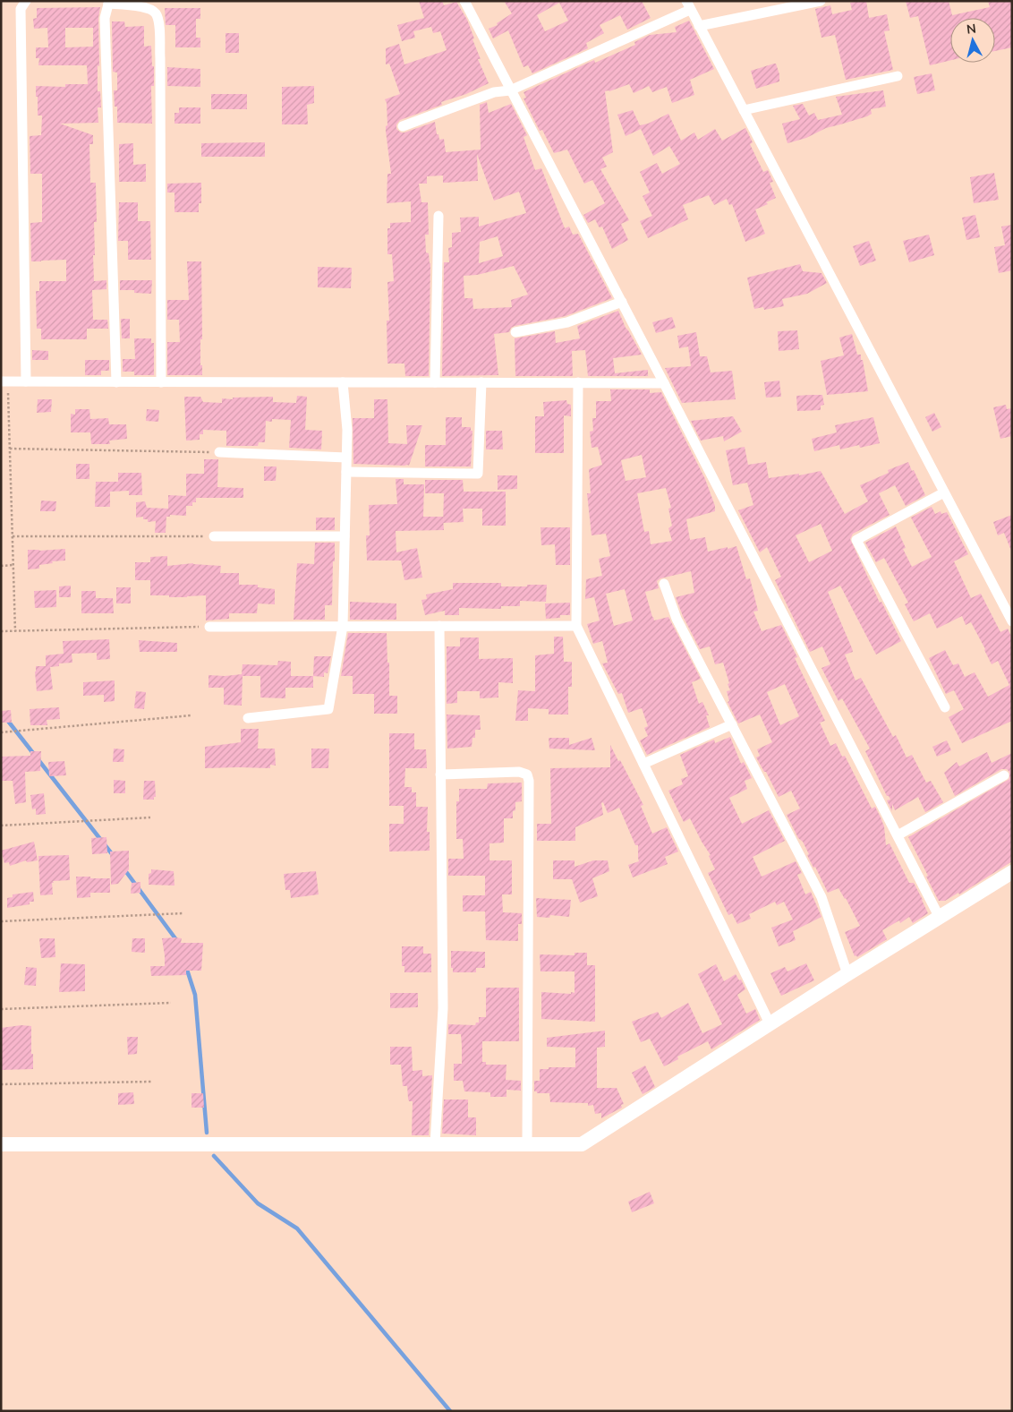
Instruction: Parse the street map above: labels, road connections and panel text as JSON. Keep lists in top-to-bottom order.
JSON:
{
  "north": "top"
}
